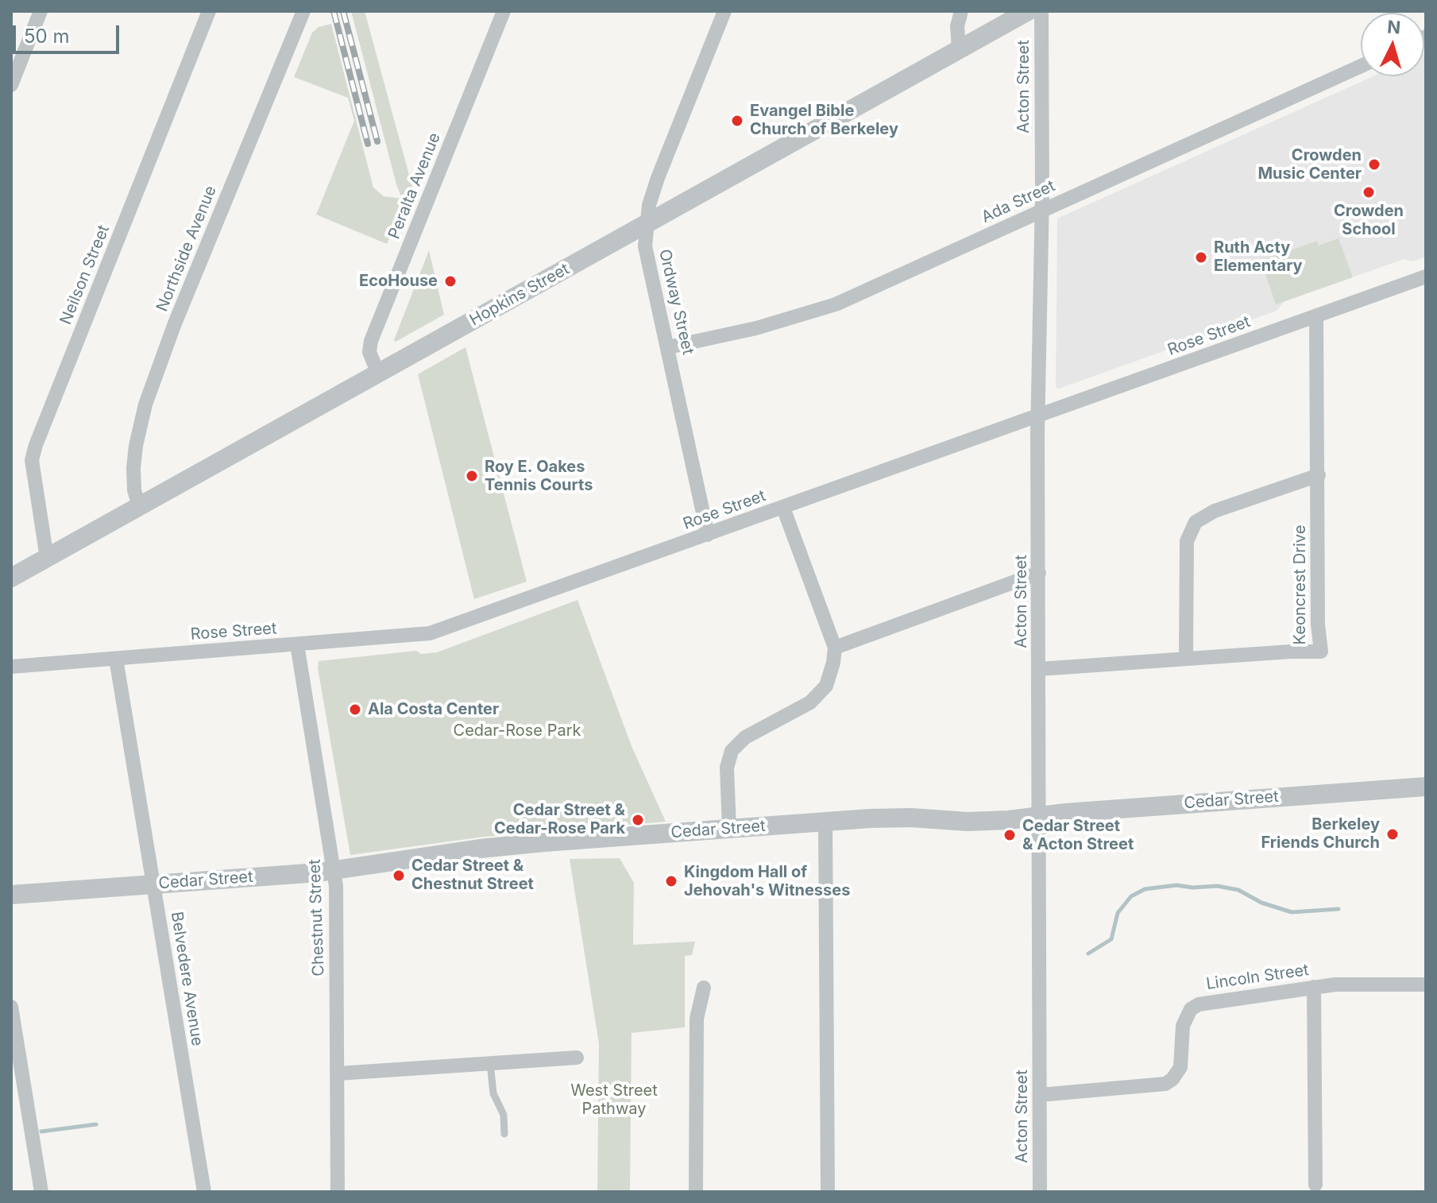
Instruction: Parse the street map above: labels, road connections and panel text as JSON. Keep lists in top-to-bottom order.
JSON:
{
  "streets": {
    "street": [
      "Acton Street",
      "Peralta Avenue",
      "Ada Street",
      "Northside Avenue",
      "Neilson Street",
      "Hopkins Street",
      "Ordway Street",
      "Rose Street",
      "Keoncrest Drive",
      "Cedar Street",
      "Chestnut Street",
      "Lincoln Street",
      "Belvedere Avenue"
    ]
  },
  "crossings": [
    ["Acton Street", "Ada Street"],
    ["Acton Street", "Rose Street"],
    ["Acton Street", "Keoncrest Drive"],
    ["Acton Street", "Cedar Street"],
    ["Acton Street", "Lincoln Street"],
    ["Peralta Avenue", "Hopkins Street"],
    ["Ada Street", "Ordway Street"],
    ["Northside Avenue", "Hopkins Street"],
    ["Neilson Street", "Hopkins Street"],
    ["Hopkins Street", "Ordway Street"],
    ["Ordway Street", "Rose Street"],
    ["Rose Street", "Keoncrest Drive"],
    ["Rose Street", "Chestnut Street"],
    ["Rose Street", "Belvedere Avenue"],
    ["Cedar Street", "Chestnut Street"],
    ["Cedar Street", "Belvedere Avenue"]
  ],
  "parks": ["Cedar-Rose Park", "West Street Pathway"],
  "places": [
    "Evangel Bible Church of Berkeley",
    "Crowden Music Center",
    "Crowden School",
    "Ruth Acty Elementary",
    "EcoHouse",
    "Roy E. Oakes Tennis Courts",
    "Ala Costa Center",
    "Cedar Street & Cedar-Rose Park",
    "Berkeley Friends Church",
    "Cedar Street & Acton Street",
    "Cedar Street & Chestnut Street",
    "Kingdom Hall of Jehovah's Witnesses"
  ],
  "scale_bar": "50 m",
  "north": "top"
}
